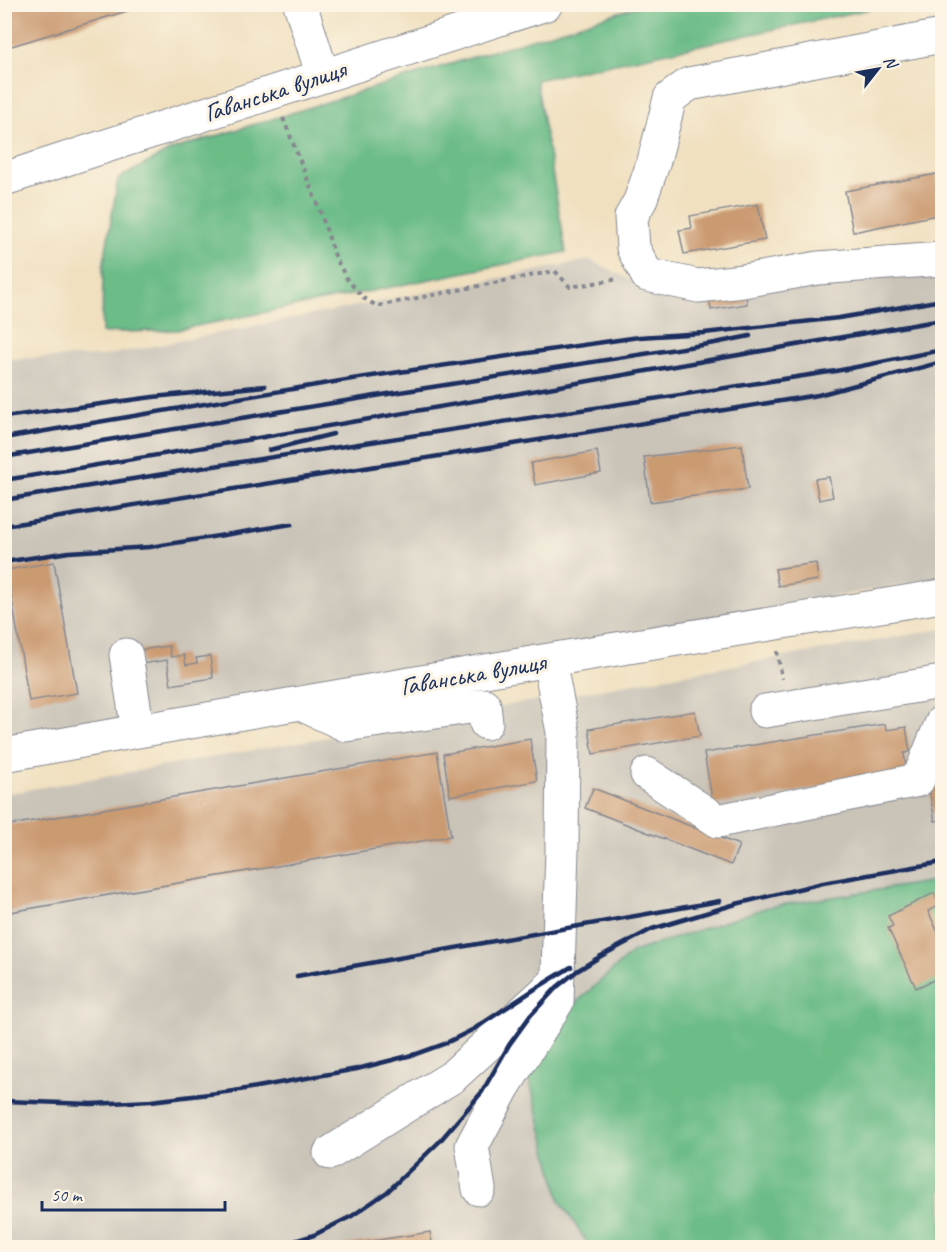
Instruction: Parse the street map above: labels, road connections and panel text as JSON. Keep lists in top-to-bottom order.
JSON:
{
  "streets": {
    "street": ["Гаванська вулиця"]
  },
  "scale_bar": "50 m",
  "north": "top right"
}
